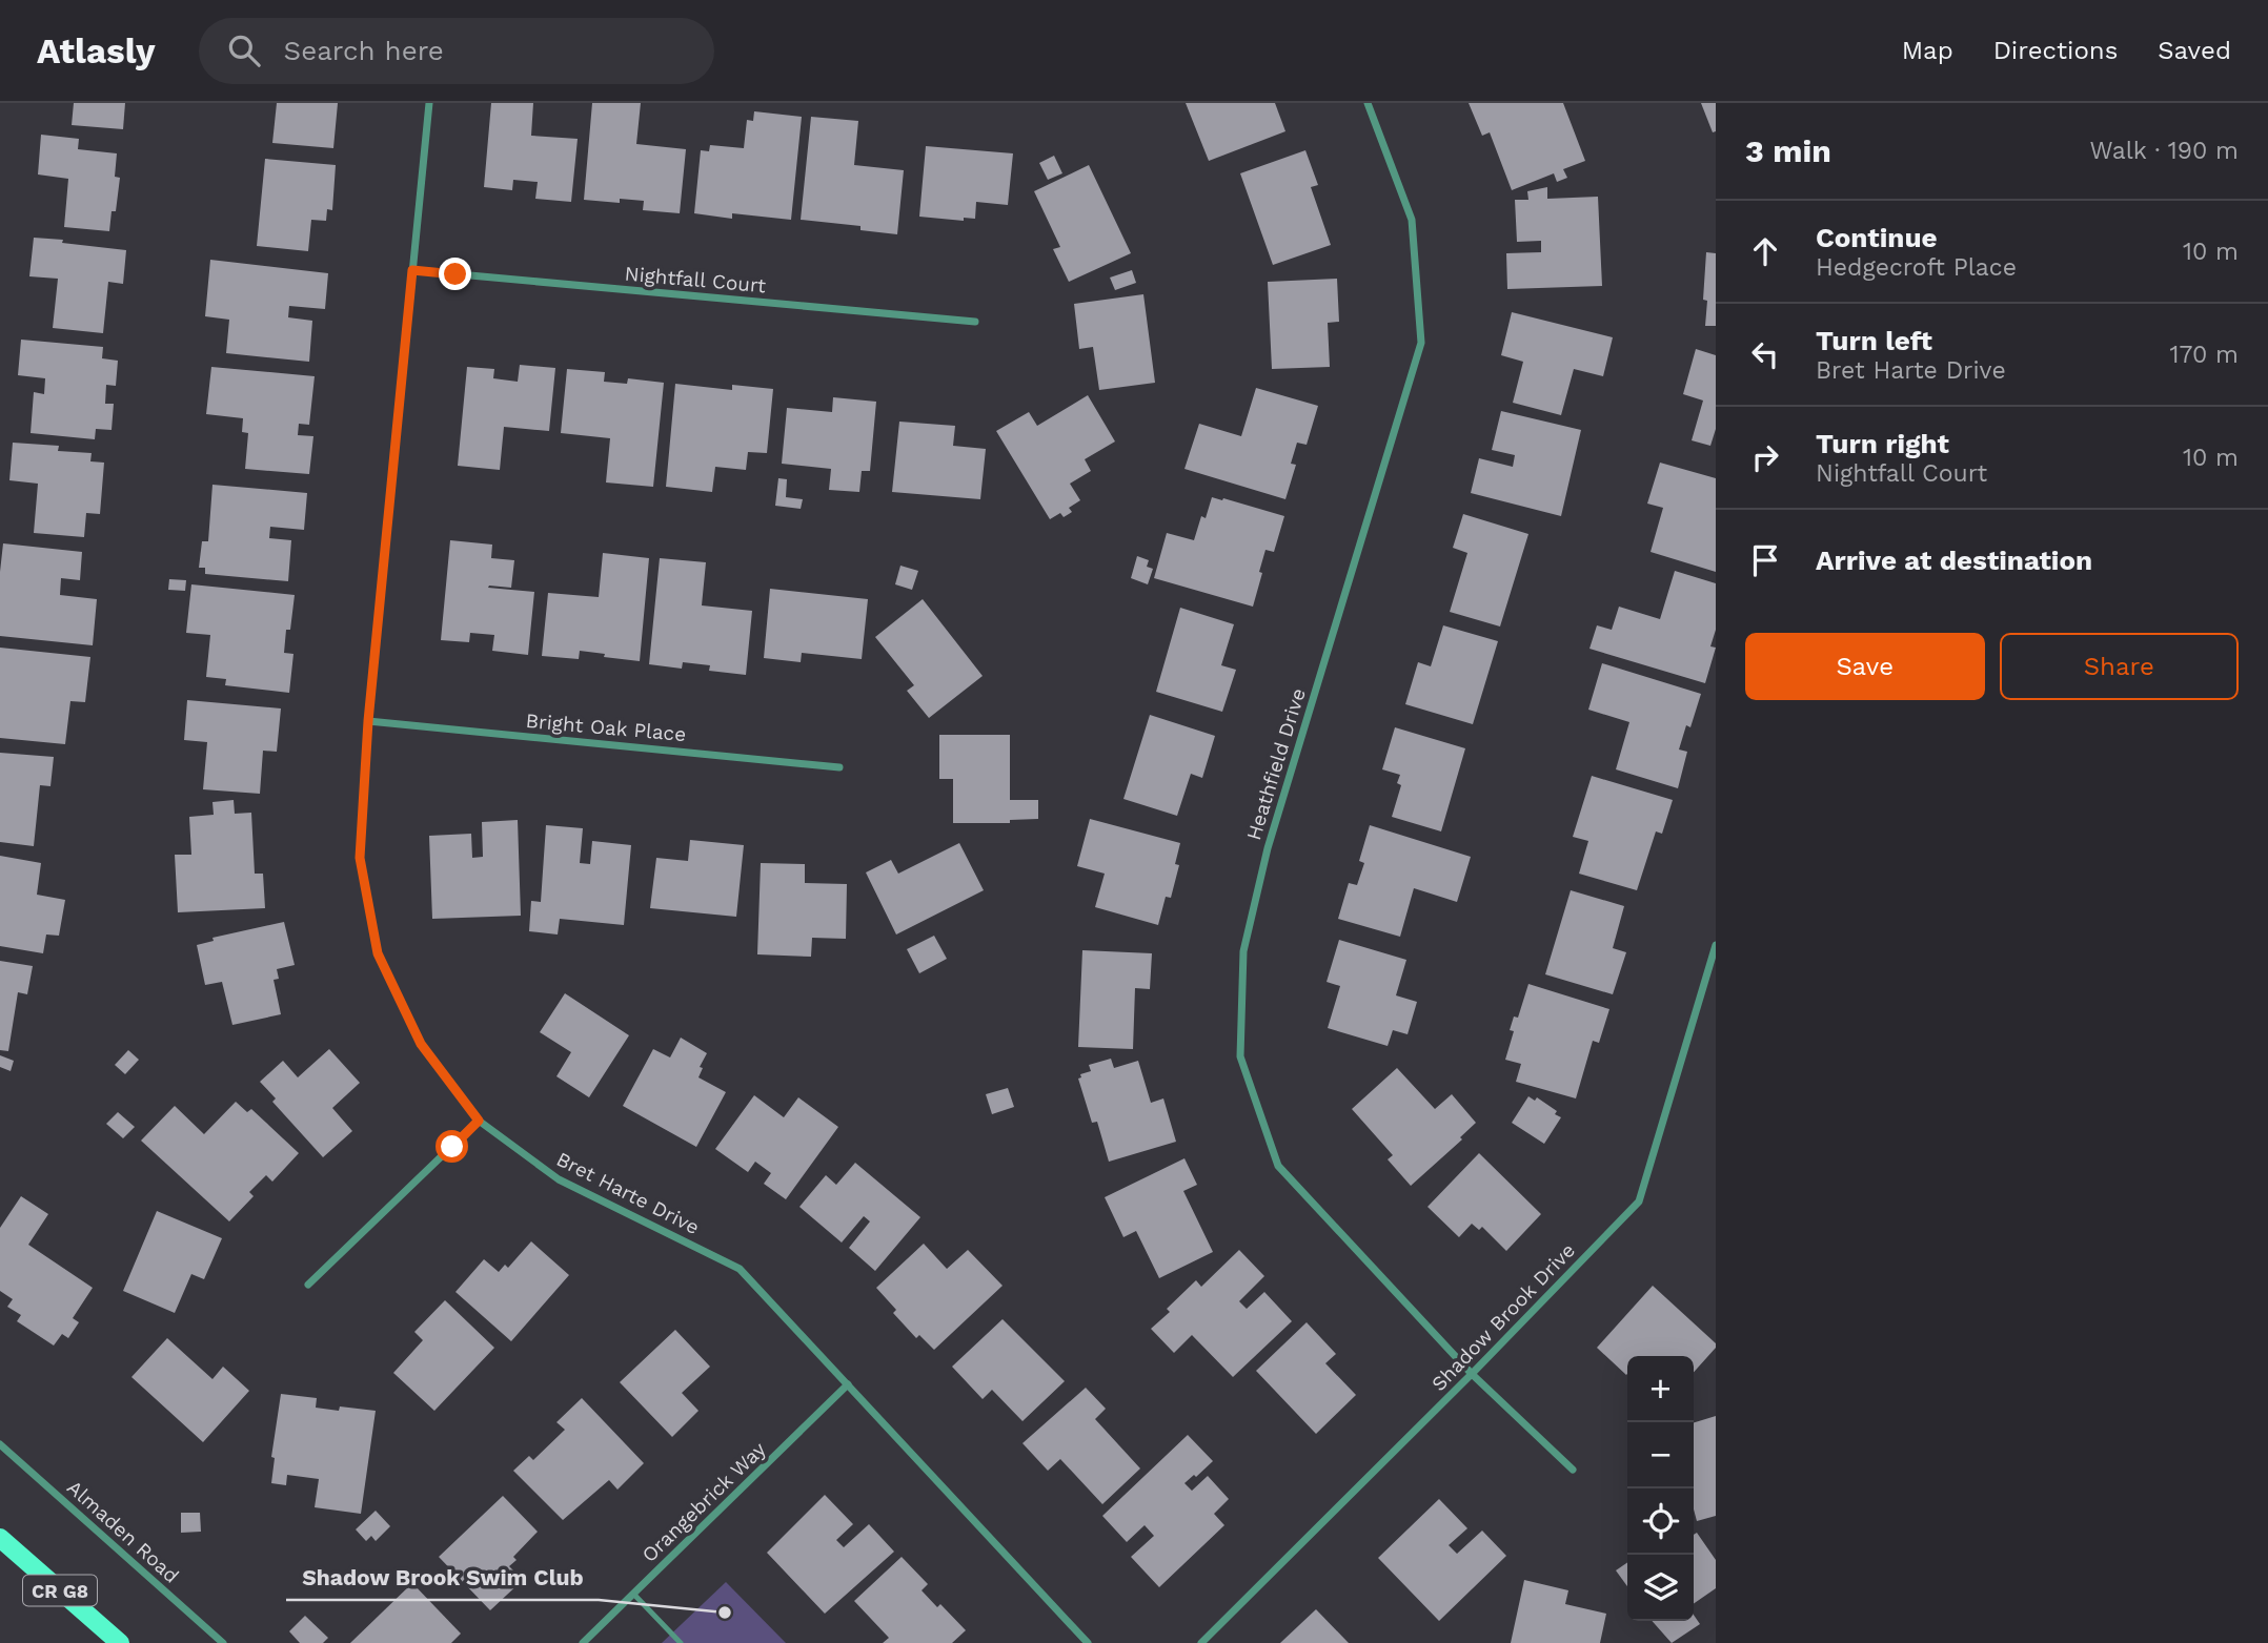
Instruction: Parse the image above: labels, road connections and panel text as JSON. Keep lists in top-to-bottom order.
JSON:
{
  "streets": {
    "main road": ["CR G8"],
    "street": [
      "Nightfall Court",
      "Bright Oak Place",
      "Heathfield Drive",
      "Bret Harte Drive",
      "Shadow Brook Drive",
      "Orangebrick Way",
      "Almaden Road"
    ]
  },
  "crossings": [
    ["Nightfall Court", "Bret Harte Drive"],
    ["Bright Oak Place", "Bret Harte Drive"],
    ["Heathfield Drive", "Shadow Brook Drive"],
    ["Bret Harte Drive", "Orangebrick Way"]
  ],
  "places": ["Shadow Brook Swim Club"],
  "page": {
    "header": "Atlasly",
    "search": "Search here",
    "nav": ["Map", "Directions", "Saved"],
    "heading": ["3 min", "Walk · 190 m"],
    "list": [
      ["Continue", "Hedgecroft Place", "10 m"],
      ["Turn left", "Bret Harte Drive", "170 m"],
      ["Turn right", "Nightfall Court", "10 m"],
      "Arrive at destination"
    ],
    "buttons": ["Save", "Share"],
    "map_buttons": ["+", "−"]
  }
}
